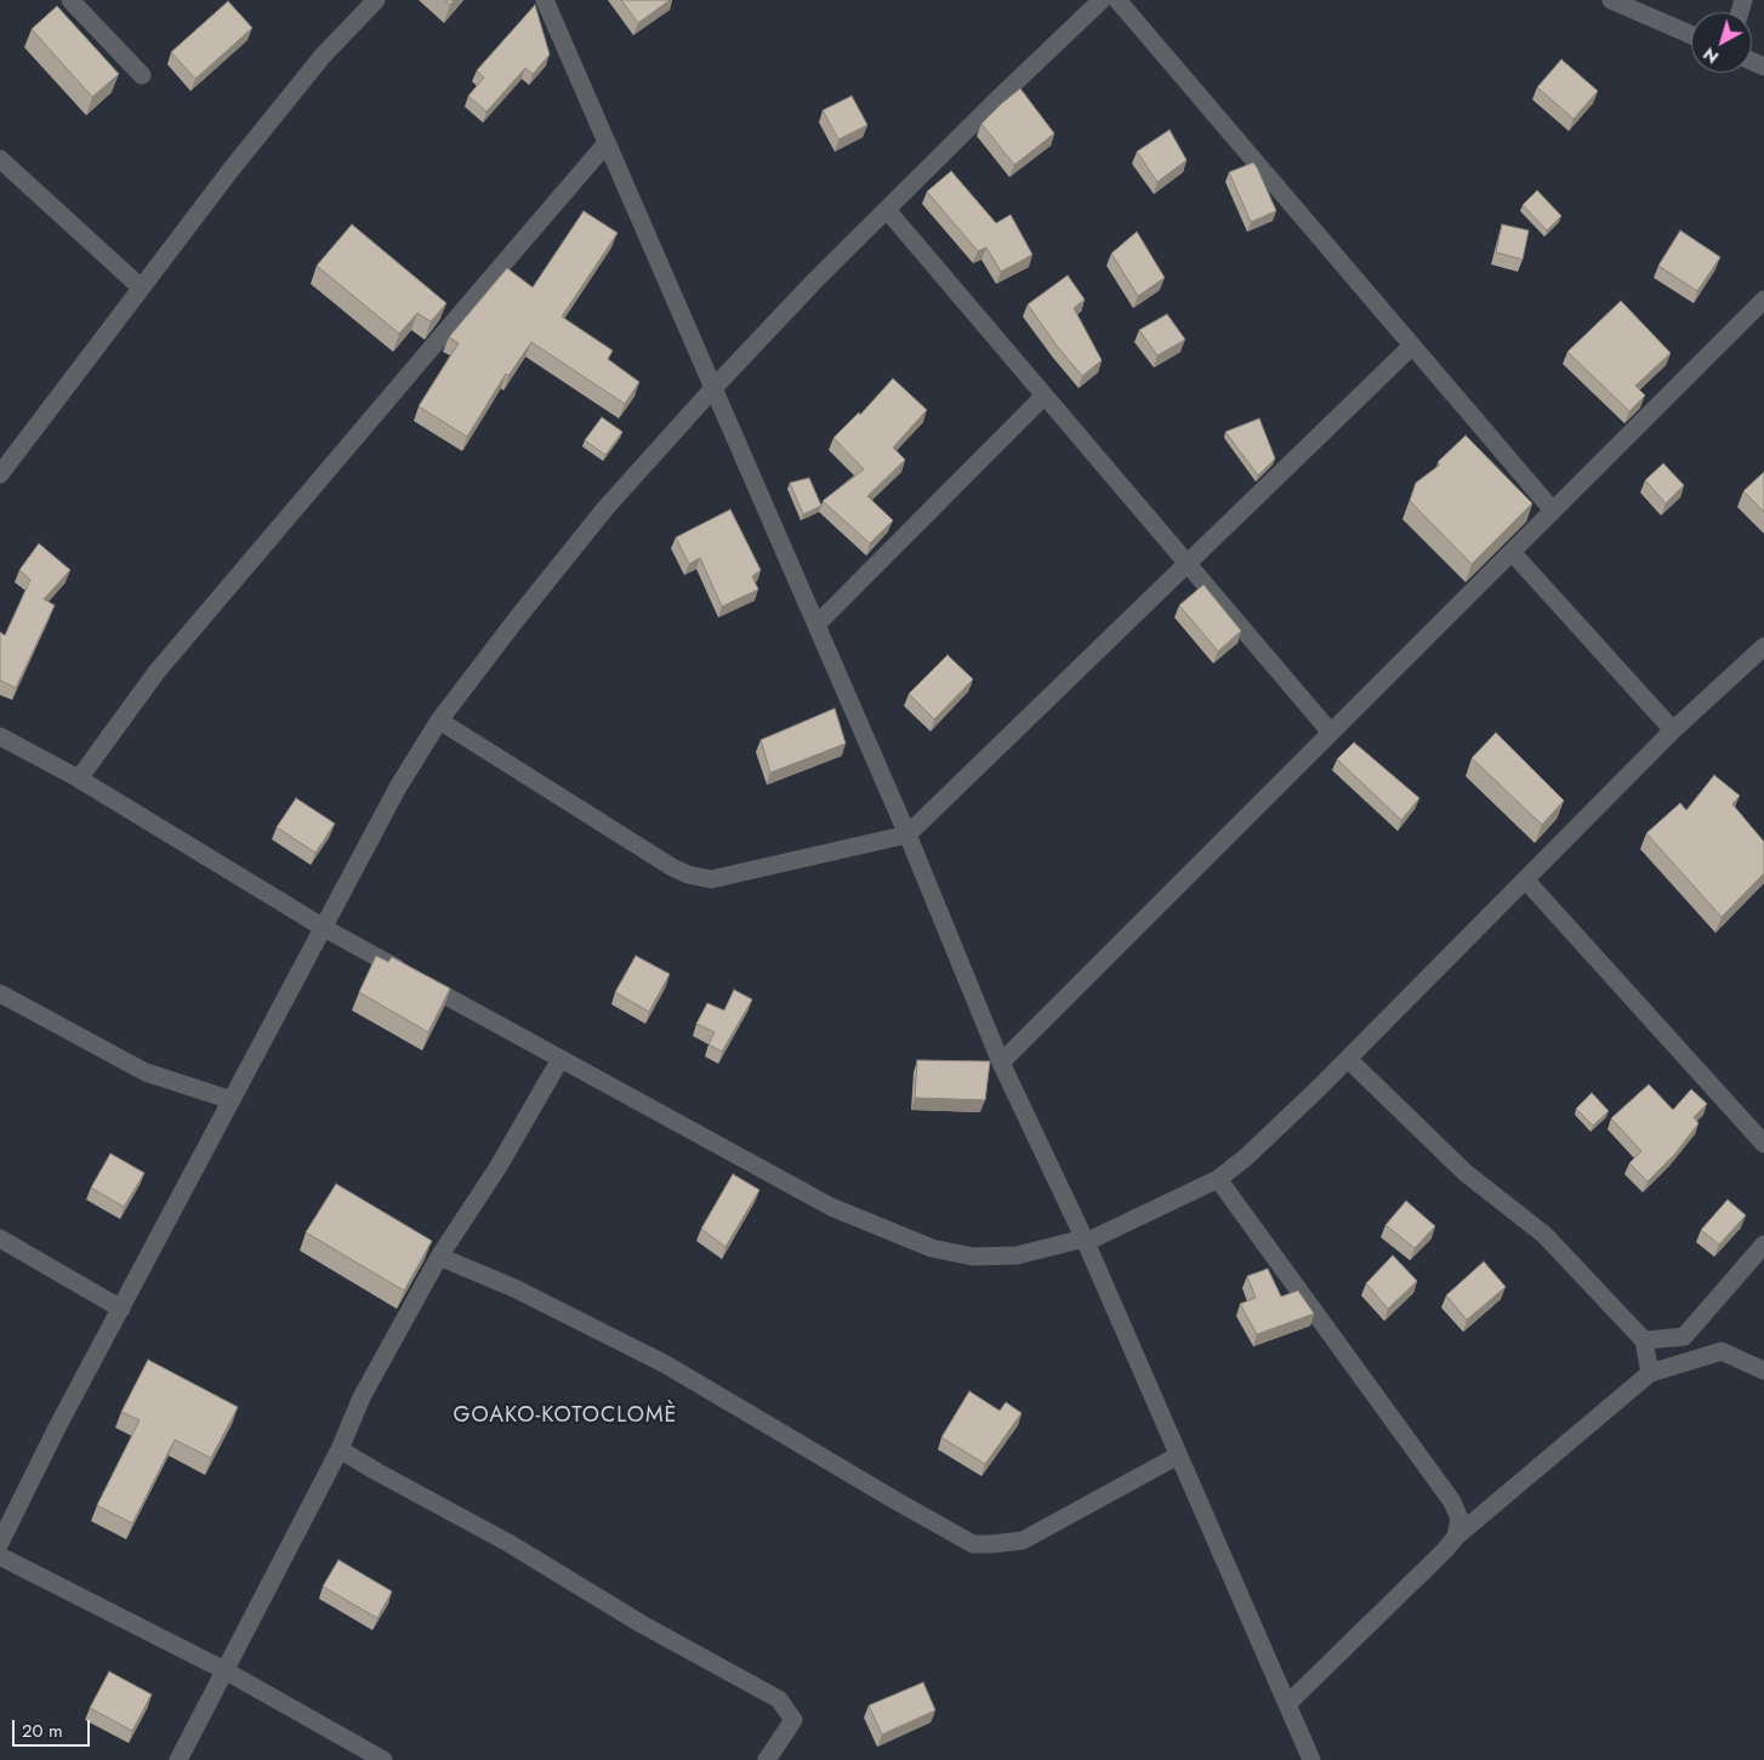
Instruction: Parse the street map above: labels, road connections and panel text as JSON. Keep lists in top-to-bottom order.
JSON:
{
  "districts": ["GOAKO-KOTOCLOMÈ"],
  "scale_bar": "20 m",
  "north": "bottom left"
}
